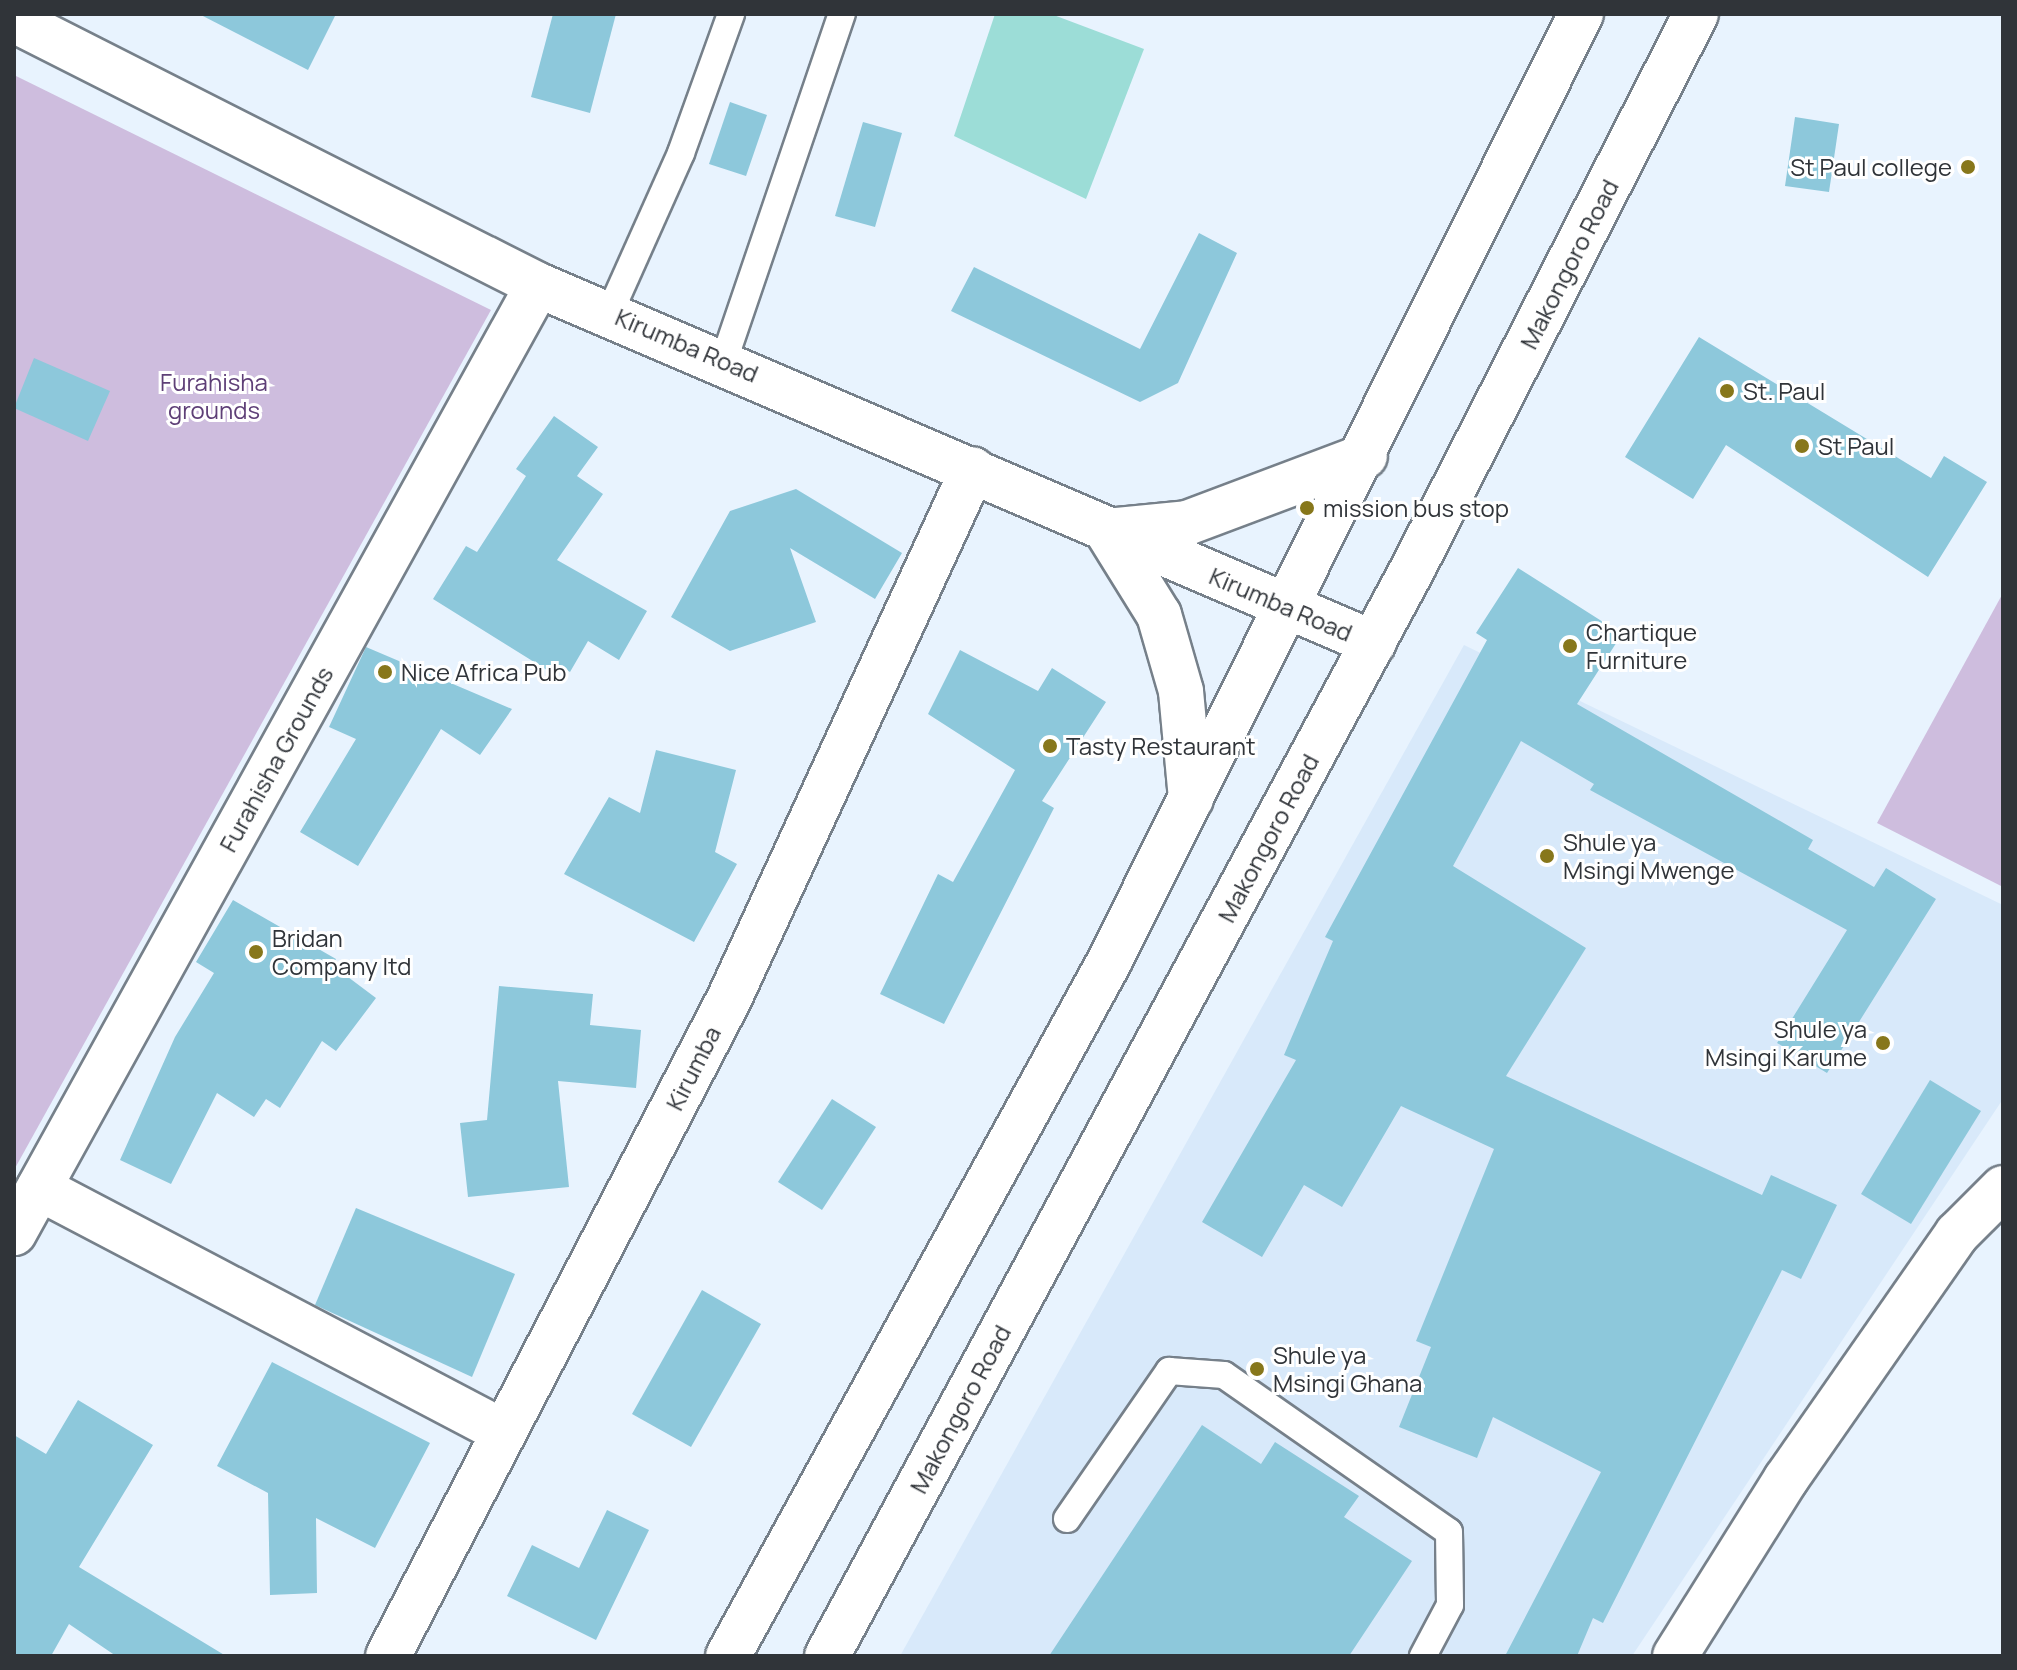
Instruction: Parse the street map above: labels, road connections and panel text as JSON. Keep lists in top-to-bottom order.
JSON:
{
  "streets": {
    "main road": [
      "Makongoro Road",
      "Kirumba Road",
      "Furahisha Grounds",
      "Kirumba"
    ]
  },
  "crossings": [
    ["Makongoro Road", "Kirumba Road"],
    ["Kirumba Road", "Furahisha Grounds"],
    ["Kirumba Road", "Kirumba"]
  ],
  "parks": ["Furahisha grounds"],
  "places": [
    "St Paul college",
    "St. Paul",
    "St Paul",
    "mission bus stop",
    "Chartique Furniture",
    "Nice Africa Pub",
    "Tasty Restaurant",
    "Shule ya Msingi Mwenge",
    "Bridan Company ltd",
    "Shule ya Msingi Karume",
    "Shule ya Msingi Ghana"
  ]
}
